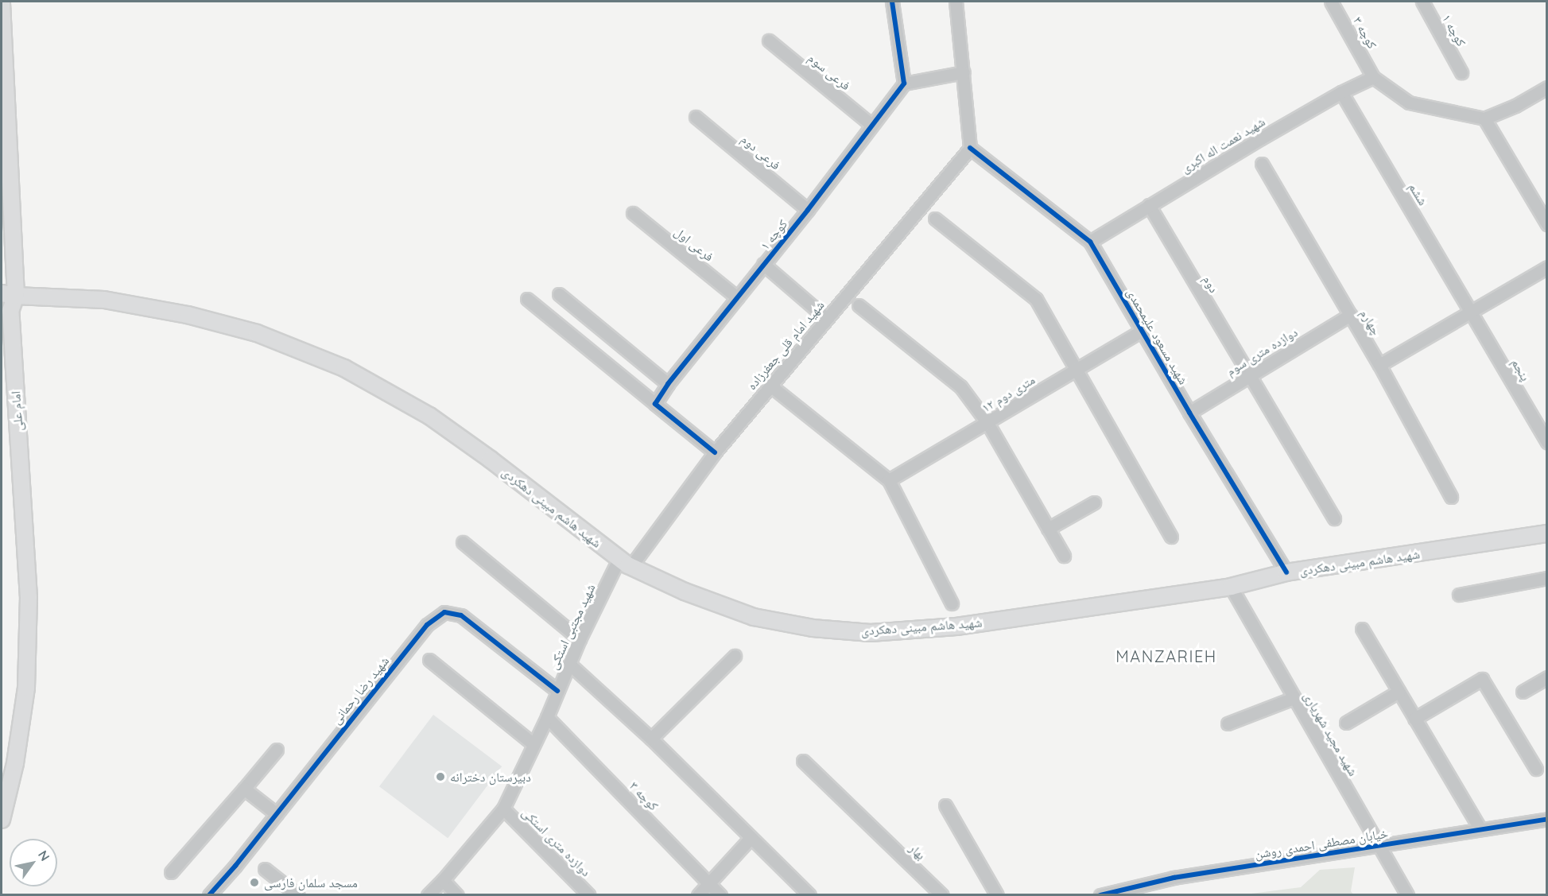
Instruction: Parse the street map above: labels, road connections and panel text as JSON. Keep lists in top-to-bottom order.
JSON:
{
  "streets": {
    "main road": ["امام علی", "شهید هاشم مبینی دهکردی"],
    "street": [
      "کوچه ۱",
      "کوچه ۳",
      "فرعی سوم",
      "شهید نعمت اله اکبری",
      "فرعی دوم",
      "ششم",
      "فرعی اول",
      "دوم",
      "چهارم",
      "شهید مسعود علیمحمدی",
      "شهید امام قلی جعفرزاده",
      "دوازده متری سوم",
      "پنجم",
      "۱۲ متری دوم",
      "شهید مجتبی استکی",
      "شهید رضا رحمانی",
      "شهید مجید شهریاری",
      "دوازده متری استکی",
      "خیابان مصطفی احمدی روشن",
      "بهار"
    ]
  },
  "crossings": [
    ["کوچه ۱", "فرعی سوم"],
    ["کوچه ۱", "فرعی دوم"],
    ["کوچه ۱", "فرعی اول"],
    ["کوچه ۳", "شهید نعمت اله اکبری"],
    ["کوچه ۳", "شهید مجتبی استکی"],
    ["شهید نعمت اله اکبری", "ششم"],
    ["شهید نعمت اله اکبری", "دوم"],
    ["شهید نعمت اله اکبری", "شهید مسعود علیمحمدی"],
    ["ششم", "پنجم"],
    ["دوم", "دوازده متری سوم"],
    ["چهارم", "دوازده متری سوم"],
    ["شهید مسعود علیمحمدی", "شهید امام قلی جعفرزاده"],
    ["شهید مسعود علیمحمدی", "دوازده متری سوم"],
    ["شهید مسعود علیمحمدی", "۱۲ متری دوم"],
    ["شهید مسعود علیمحمدی", "شهید هاشم مبینی دهکردی"],
    ["شهید امام قلی جعفرزاده", "شهید هاشم مبینی دهکردی"],
    ["شهید امام قلی جعفرزاده", "شهید مجتبی استکی"],
    ["امام علی", "شهید هاشم مبینی دهکردی"],
    ["شهید هاشم مبینی دهکردی", "شهید مجتبی استکی"],
    ["شهید هاشم مبینی دهکردی", "شهید مجید شهریاری"],
    ["شهید مجتبی استکی", "شهید رضا رحمانی"],
    ["شهید مجتبی استکی", "دوازده متری استکی"],
    ["شهید مجید شهریاری", "خیابان مصطفی احمدی روشن"]
  ],
  "districts": ["MANZARIEH"],
  "places": ["دبیرستان دخترانه", "مسجد سلمان فارسی"],
  "north": "top right"
}
